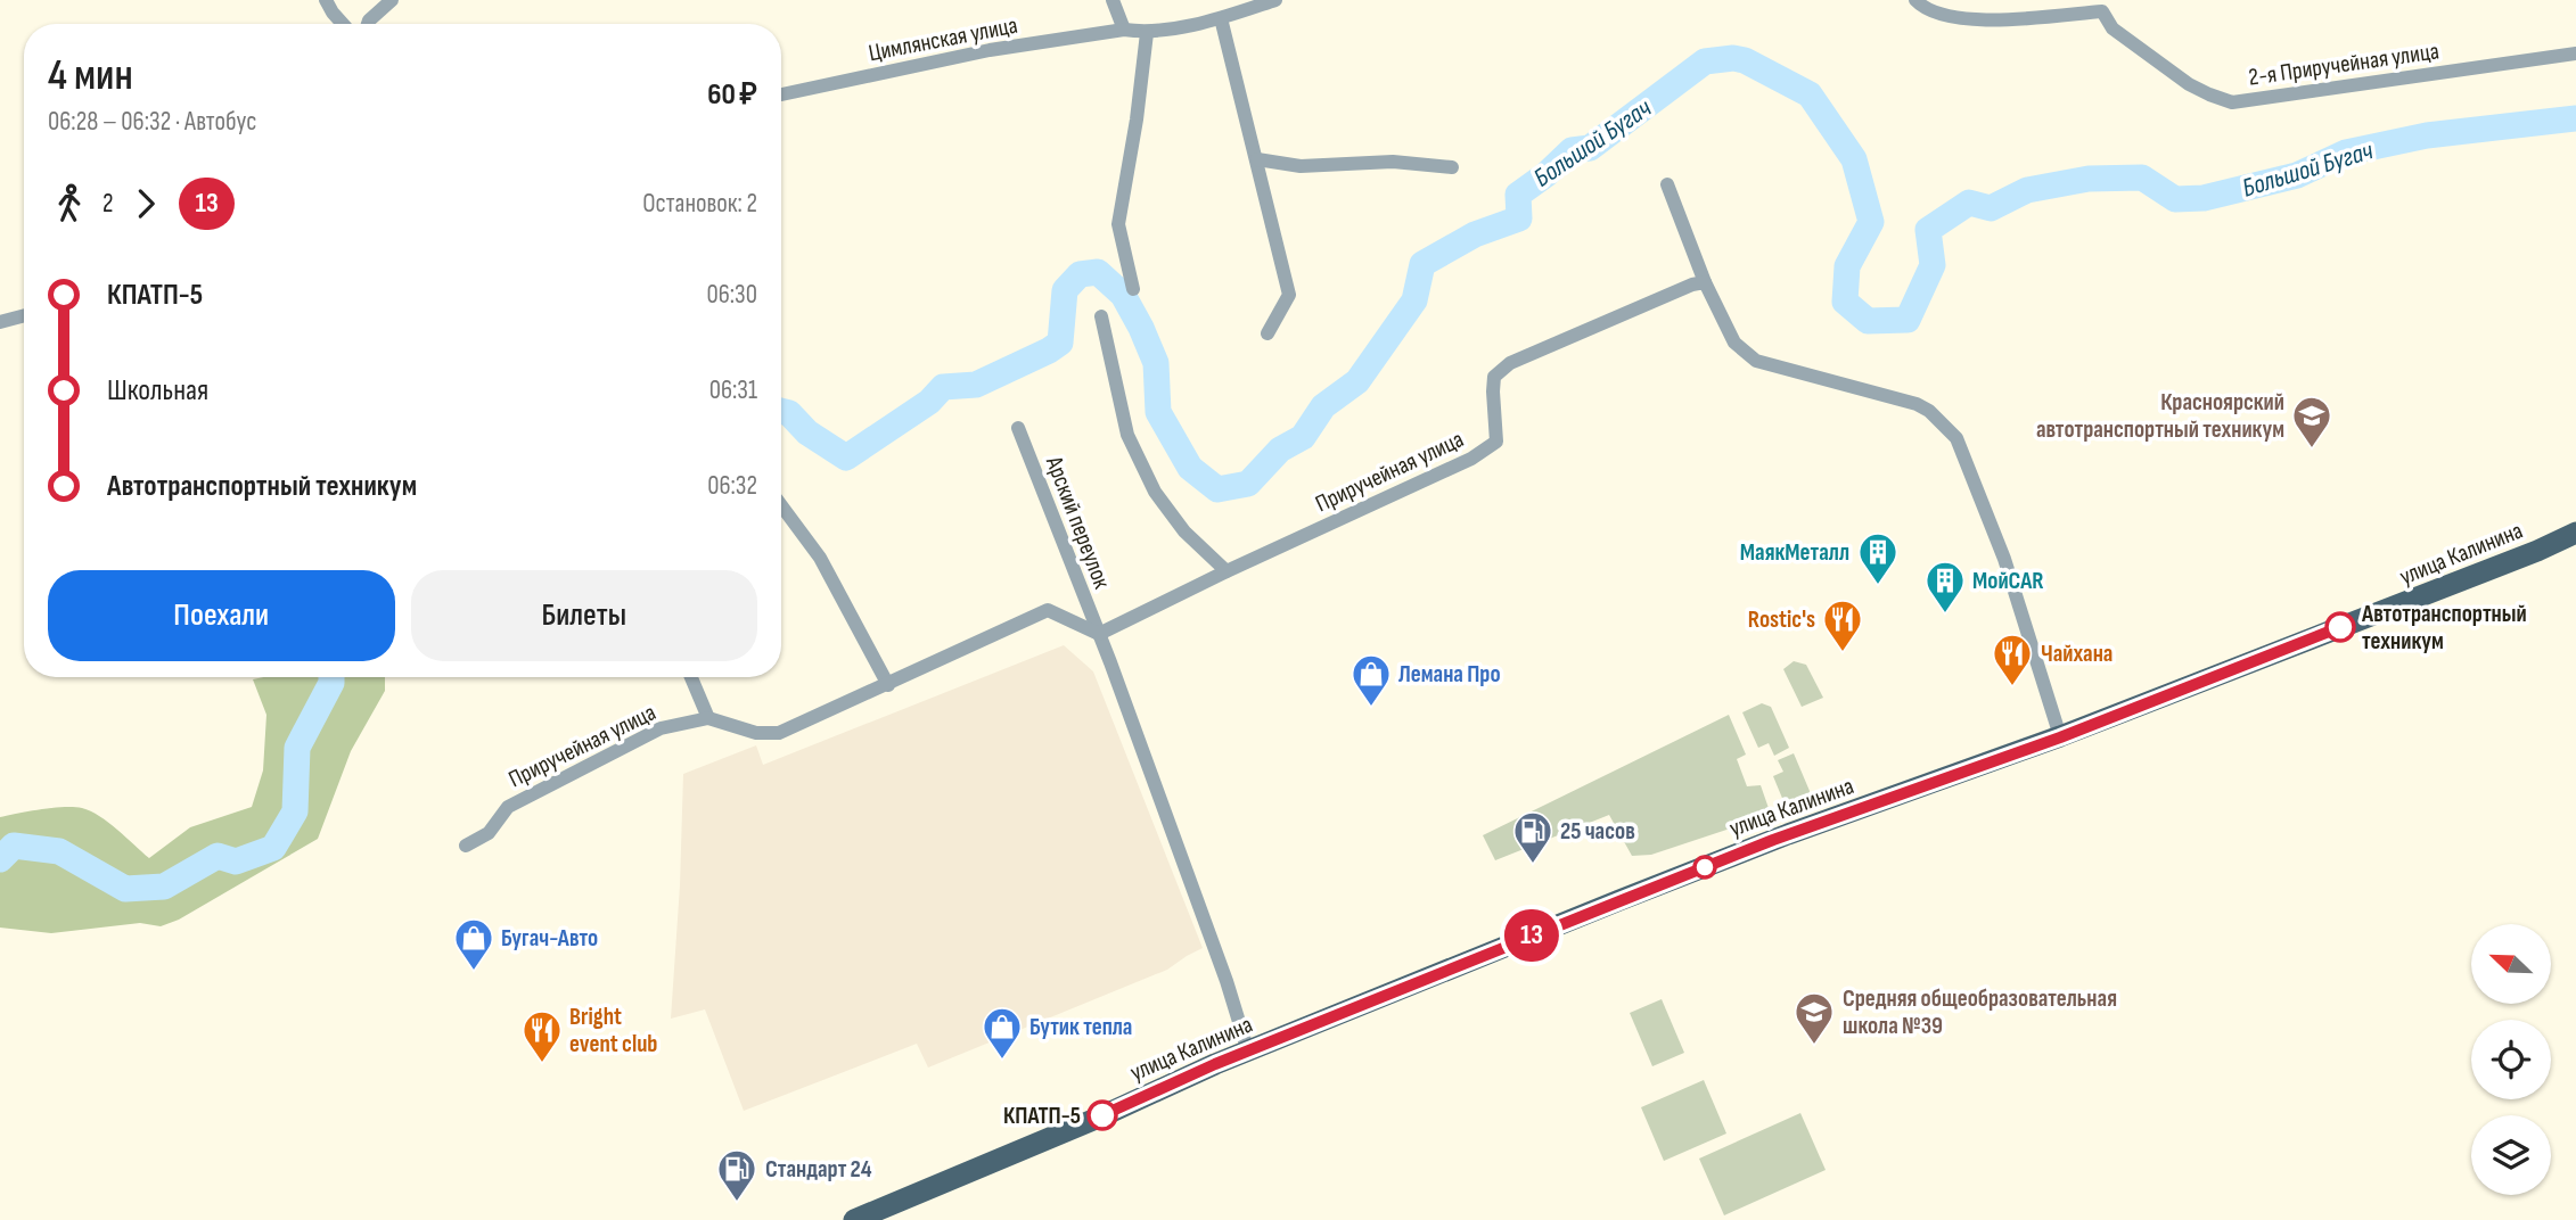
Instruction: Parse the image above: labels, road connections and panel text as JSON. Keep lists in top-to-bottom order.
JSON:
{
  "streets": {
    "main road": ["улица Калинина"],
    "street": [
      "Цимлянская улица",
      "2-я Приручейная улица",
      "Приручейная улица",
      "Арский переулок"
    ]
  },
  "crossings": [
    ["Приручейная улица", "Арский переулок"],
    ["Арский переулок", "улица Калинина"]
  ],
  "water": ["Большой Бугач"],
  "places": {
    "school or university": ["Красноярский автотранспортный техникум", "Средняя общеобразовательная школа №39"],
    "building": ["МаякМеталл", "МойCAR"],
    "other": ["Автотранспортный техникум", "КПАТП-5"],
    "restaurant": ["Rostic's", "Чайхана", "Bright event club"],
    "shop": ["Лемана Про", "Бугач-Авто", "Бутик тепла"],
    "fuel station": ["25 часов", "Стандарт 24"]
  },
  "lines": ["bus line 13"],
  "north": "top left",
  "page": {
    "on_map": "13",
    "heading": ["4 мин", "06:28 – 06:32 · Автобус", "60 ₽"],
    "legs": ["2", "13", "Остановок: 2"],
    "list": [
      {
        "name": "КПАТП-5",
        "value": "06:30"
      },
      {
        "name": "Школьная",
        "value": "06:31"
      },
      {
        "name": "Автотранспортный техникум",
        "value": "06:32"
      }
    ],
    "buttons": ["Поехали", "Билеты"]
  }
}
